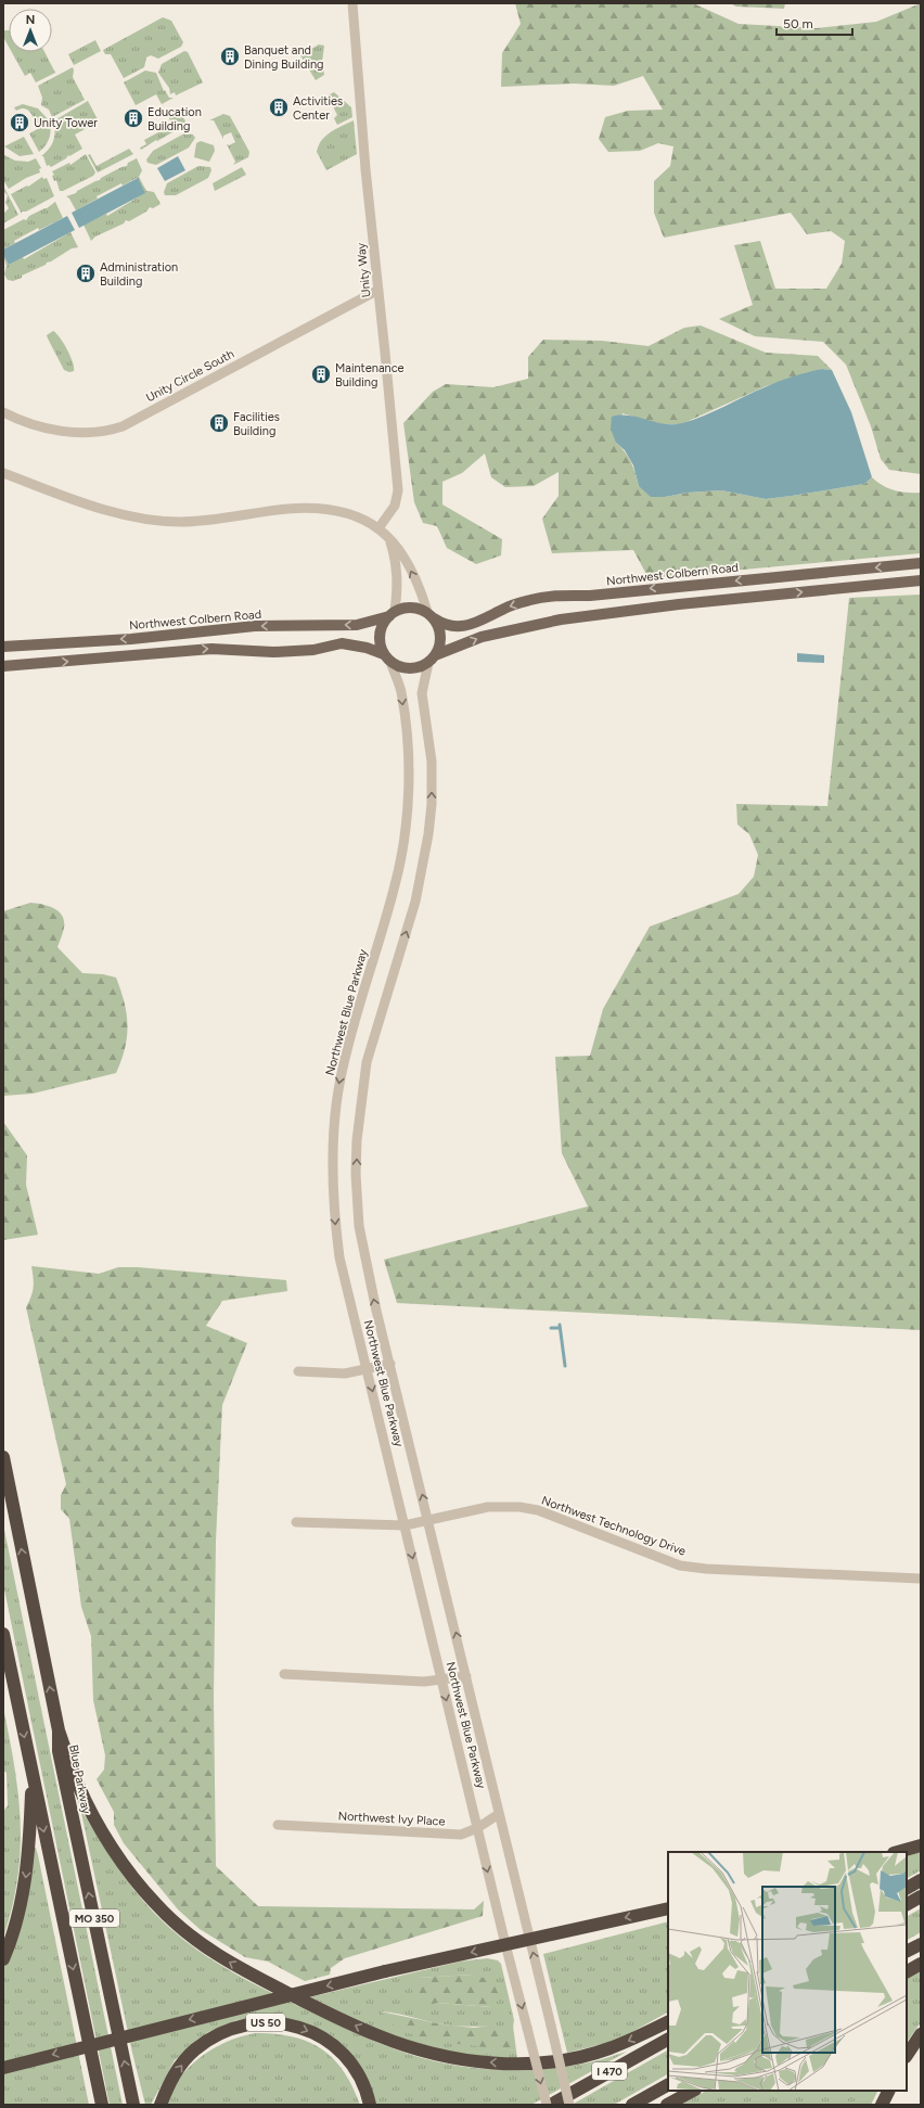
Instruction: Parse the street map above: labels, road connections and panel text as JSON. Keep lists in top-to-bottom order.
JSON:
{
  "streets": {
    "highway": [
      "Blue Parkway",
      "MO 350",
      "US 50",
      "I 470"
    ],
    "main road": ["Northwest Colbern Road"],
    "street": [
      "Unity Way",
      "Unity Circle South",
      "Northwest Blue Parkway",
      "Northwest Technology Drive",
      "Northwest Ivy Place"
    ]
  },
  "crossings": [
    ["Unity Way", "Unity Circle South"],
    ["Northwest Colbern Road", "Northwest Blue Parkway"],
    ["Northwest Blue Parkway", "Northwest Technology Drive"],
    ["Northwest Blue Parkway", "Northwest Ivy Place"]
  ],
  "places": {
    "building": [
      "Banquet and Dining Building",
      "Activities Center",
      "Education Building",
      "Unity Tower",
      "Administration Building",
      "Maintenance Building",
      "Facilities Building"
    ]
  },
  "scale_bar": "50 m",
  "north": "top"
}
